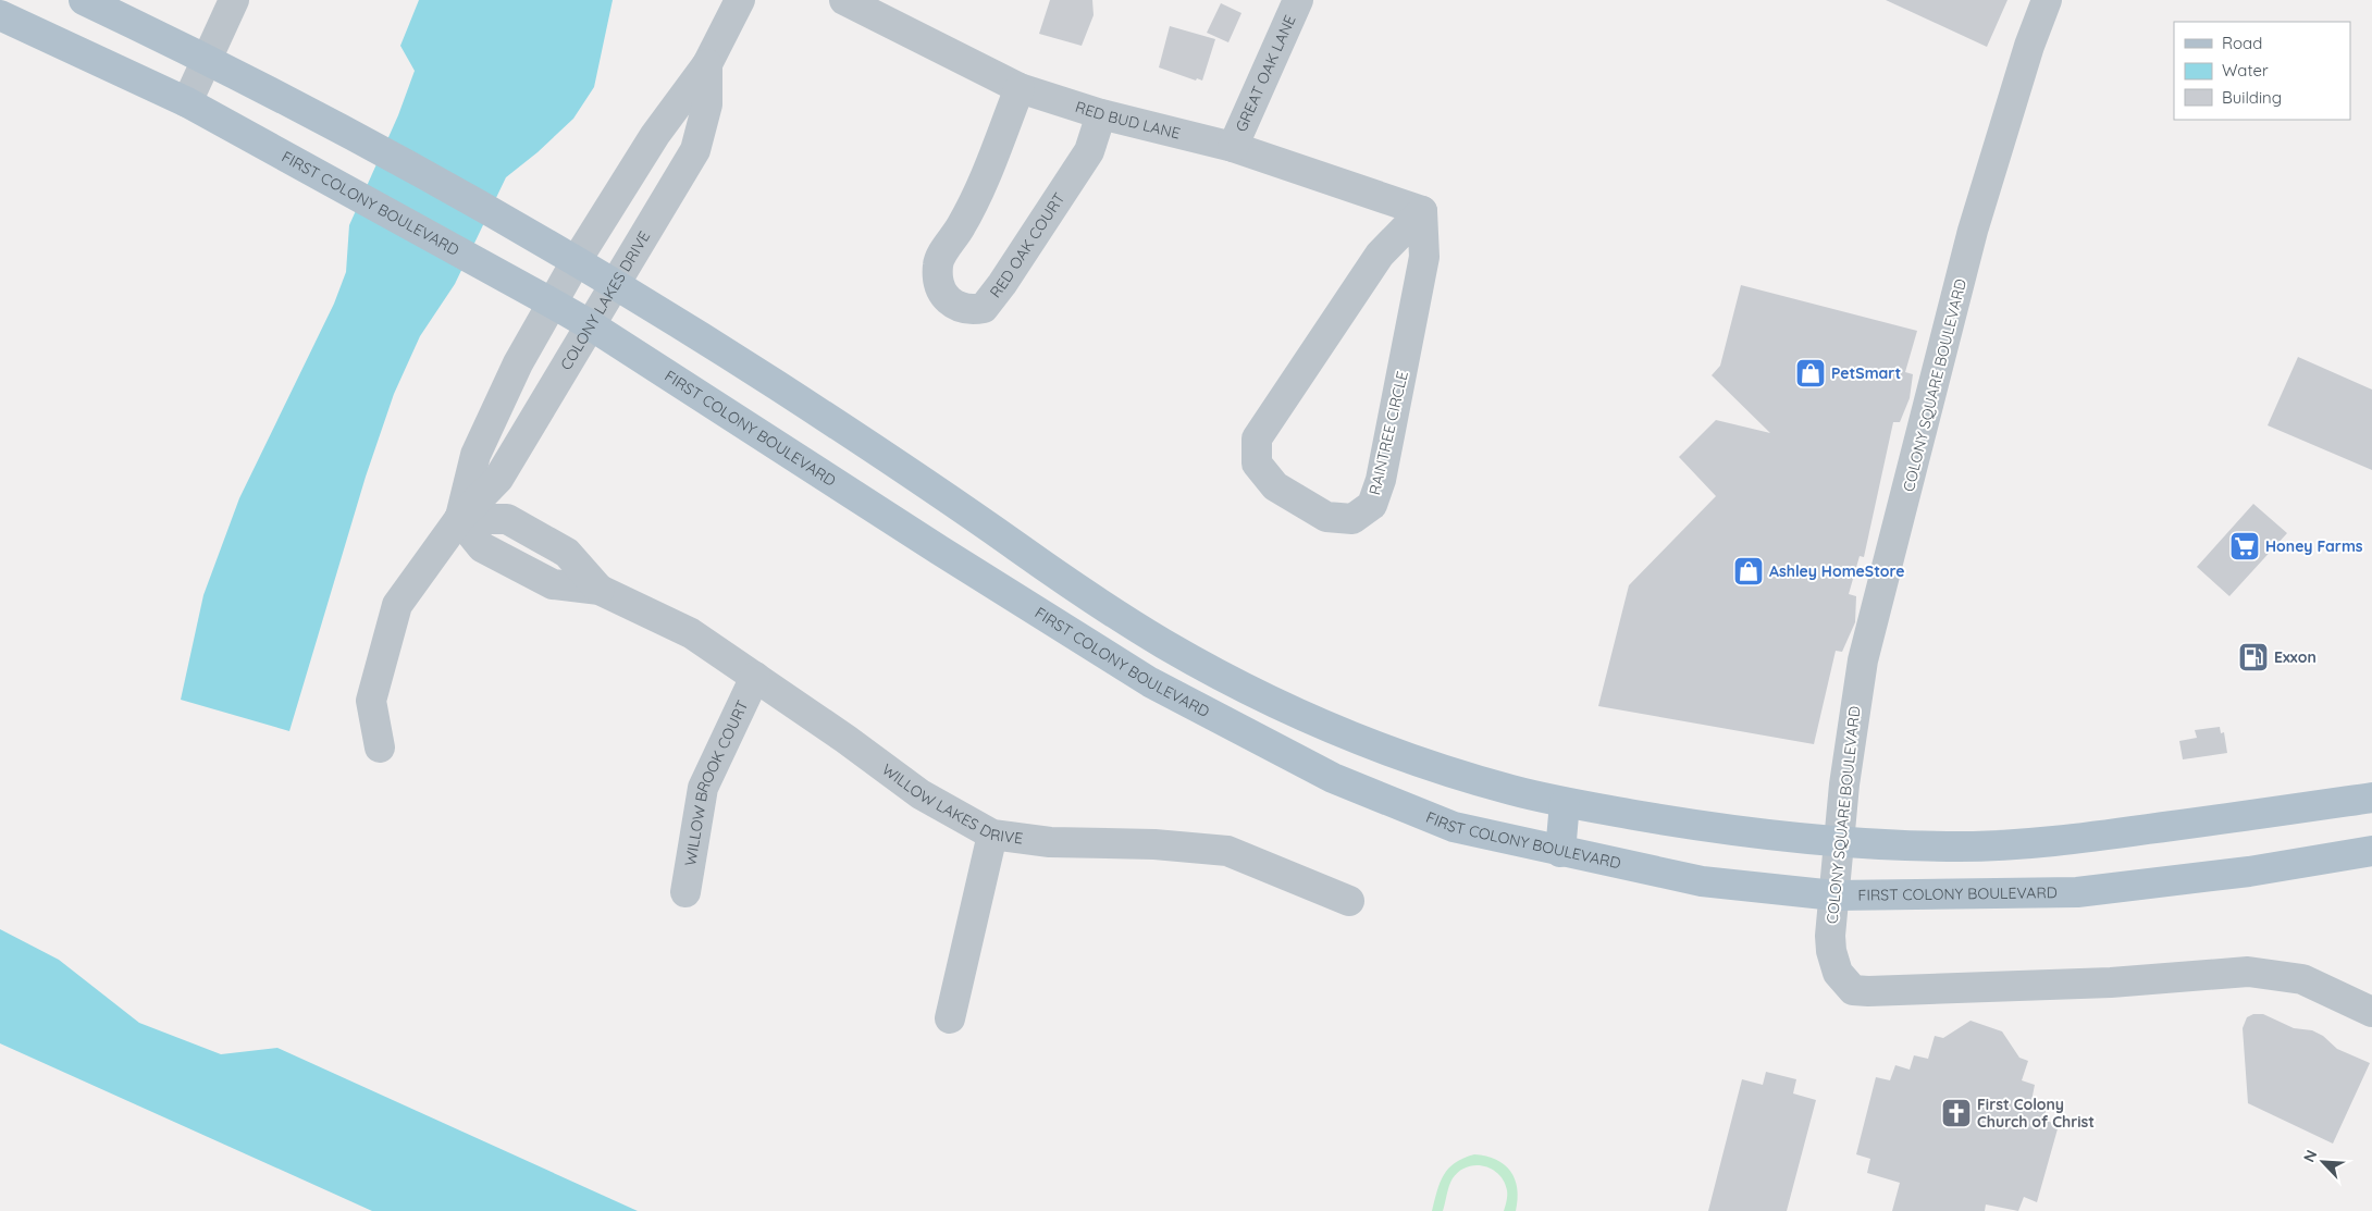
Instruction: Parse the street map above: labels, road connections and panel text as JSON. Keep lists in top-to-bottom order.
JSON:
{
  "streets": {
    "main road": ["FIRST COLONY BOULEVARD"],
    "street": [
      "GREAT OAK LANE",
      "RED BUD LANE",
      "RED OAK COURT",
      "COLONY LAKES DRIVE",
      "COLONY SQUARE BOULEVARD",
      "RAINTREE CIRCLE",
      "WILLOW BROOK COURT",
      "WILLOW LAKES DRIVE"
    ]
  },
  "crossings": [
    ["GREAT OAK LANE", "RED BUD LANE"],
    ["RED BUD LANE", "RED OAK COURT"],
    ["RED BUD LANE", "RAINTREE CIRCLE"],
    ["FIRST COLONY BOULEVARD", "COLONY LAKES DRIVE"],
    ["FIRST COLONY BOULEVARD", "COLONY SQUARE BOULEVARD"],
    ["COLONY LAKES DRIVE", "WILLOW LAKES DRIVE"],
    ["WILLOW BROOK COURT", "WILLOW LAKES DRIVE"]
  ],
  "places": {
    "shop": ["PetSmart", "Ashley HomeStore"],
    "supermarket": ["Honey Farms"],
    "fuel station": ["Exxon"],
    "church": ["First Colony Church of Christ"]
  },
  "legend": ["Road", "Water", "Building"],
  "north": "top left"
}
